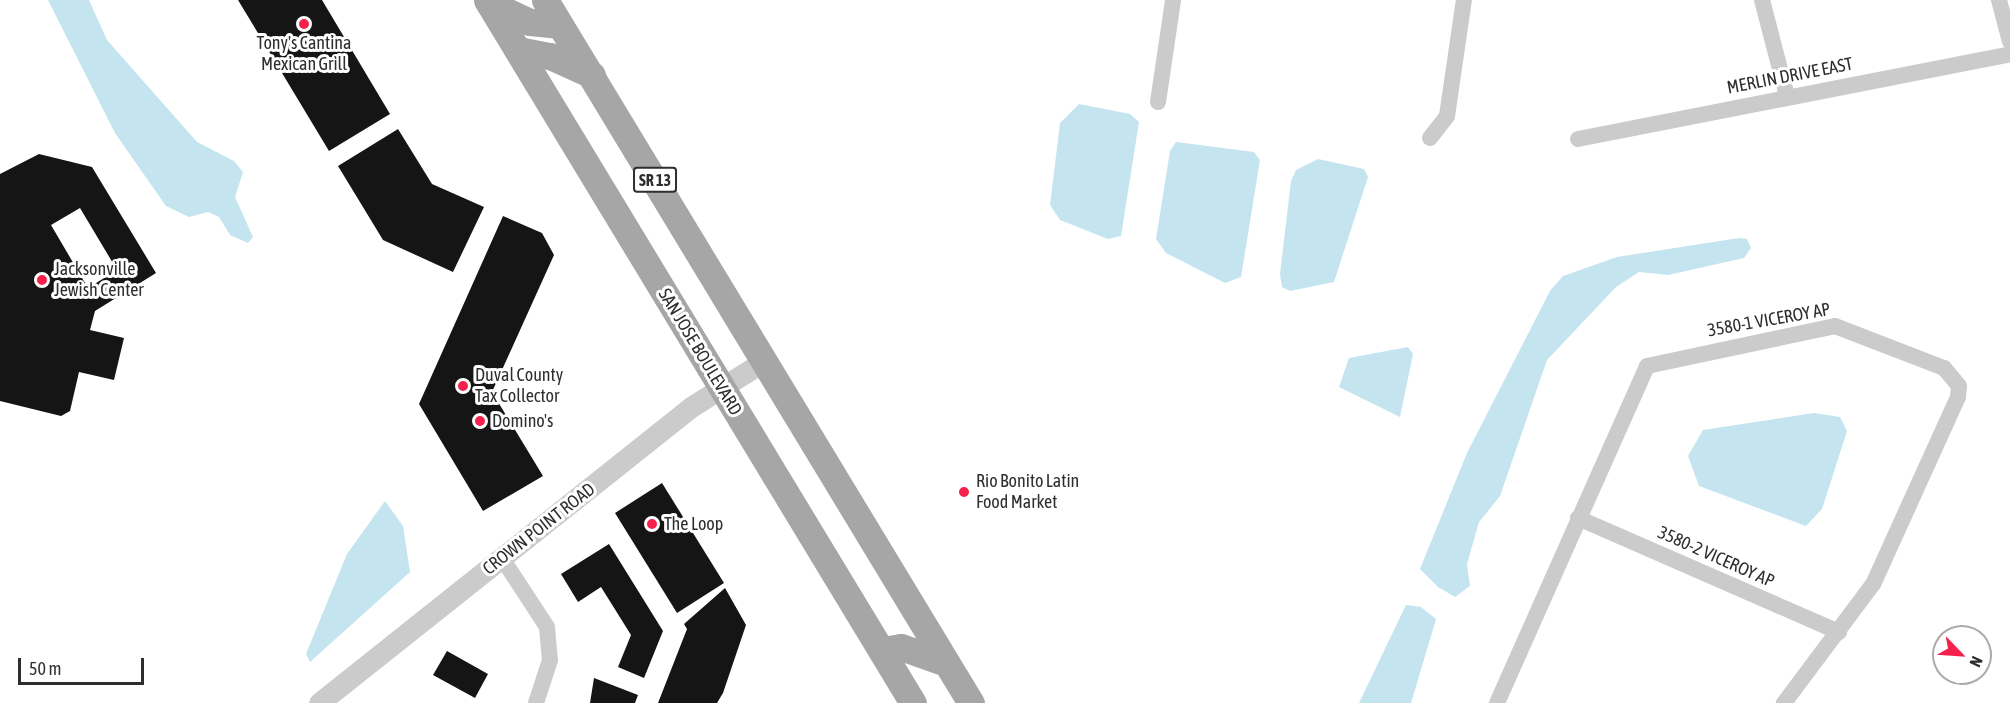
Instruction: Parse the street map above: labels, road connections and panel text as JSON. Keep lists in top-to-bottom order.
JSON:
{
  "streets": {
    "main road": ["SR 13", "SAN JOSE BOULEVARD"],
    "street": [
      "MERLIN DRIVE EAST",
      "3580-1 VICEROY AP",
      "CROWN POINT ROAD",
      "3580-2 VICEROY AP"
    ]
  },
  "crossings": [
    ["SR 13", "CROWN POINT ROAD"],
    ["3580-1 VICEROY AP", "3580-2 VICEROY AP"],
    ["SAN JOSE BOULEVARD", "CROWN POINT ROAD"]
  ],
  "places": [
    "Tony's Cantina Mexican Grill",
    "Jacksonville Jewish Center",
    "Duval County Tax Collector",
    "Domino's",
    "Rio Bonito Latin Food Market",
    "The Loop"
  ],
  "scale_bar": "50 m",
  "north": "bottom right"
}
